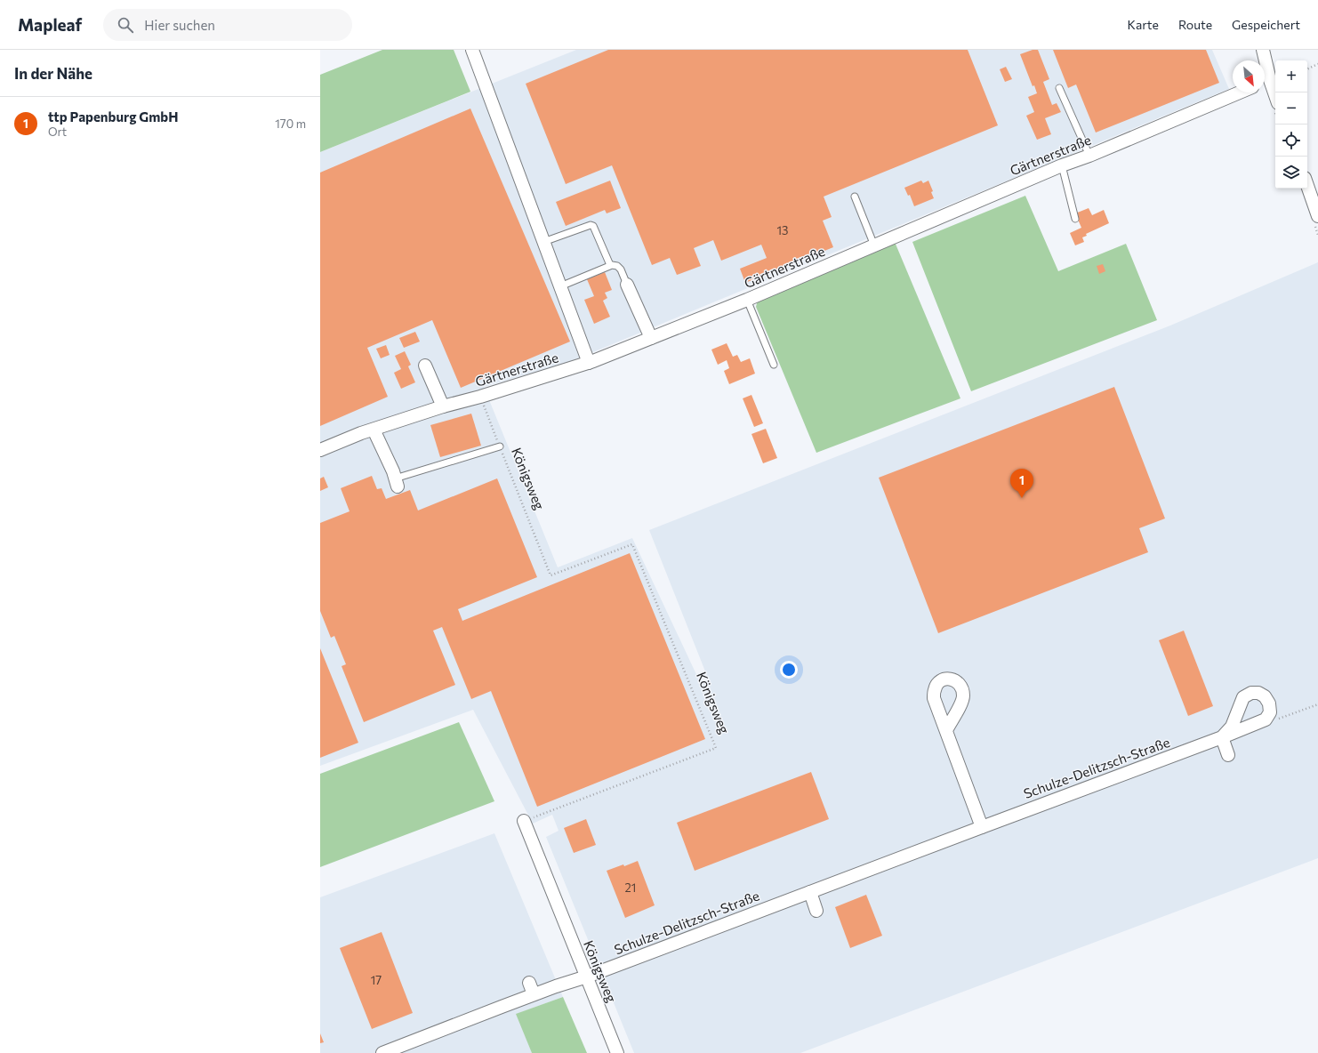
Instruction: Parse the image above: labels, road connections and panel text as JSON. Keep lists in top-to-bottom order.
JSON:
{
  "streets": {
    "street": ["Gärtnerstraße", "Königsweg", "Schulze-Delitzsch-Straße"]
  },
  "crossings": [
    ["Gärtnerstraße", "Königsweg"],
    ["Königsweg", "Schulze-Delitzsch-Straße"]
  ],
  "house_numbers": ["13", "21", "17"],
  "north": "bottom right",
  "page": {
    "header": "Mapleaf",
    "search": "Hier suchen",
    "nav": ["Karte", "Route", "Gespeichert"],
    "heading": "In der Nähe",
    "map_buttons": ["+", "−"],
    "list": [
      {
        "mark": "1",
        "name": "ttp Papenburg GmbH",
        "note": "Ort",
        "value": "170 m"
      }
    ],
    "pins": "1"
  }
}
